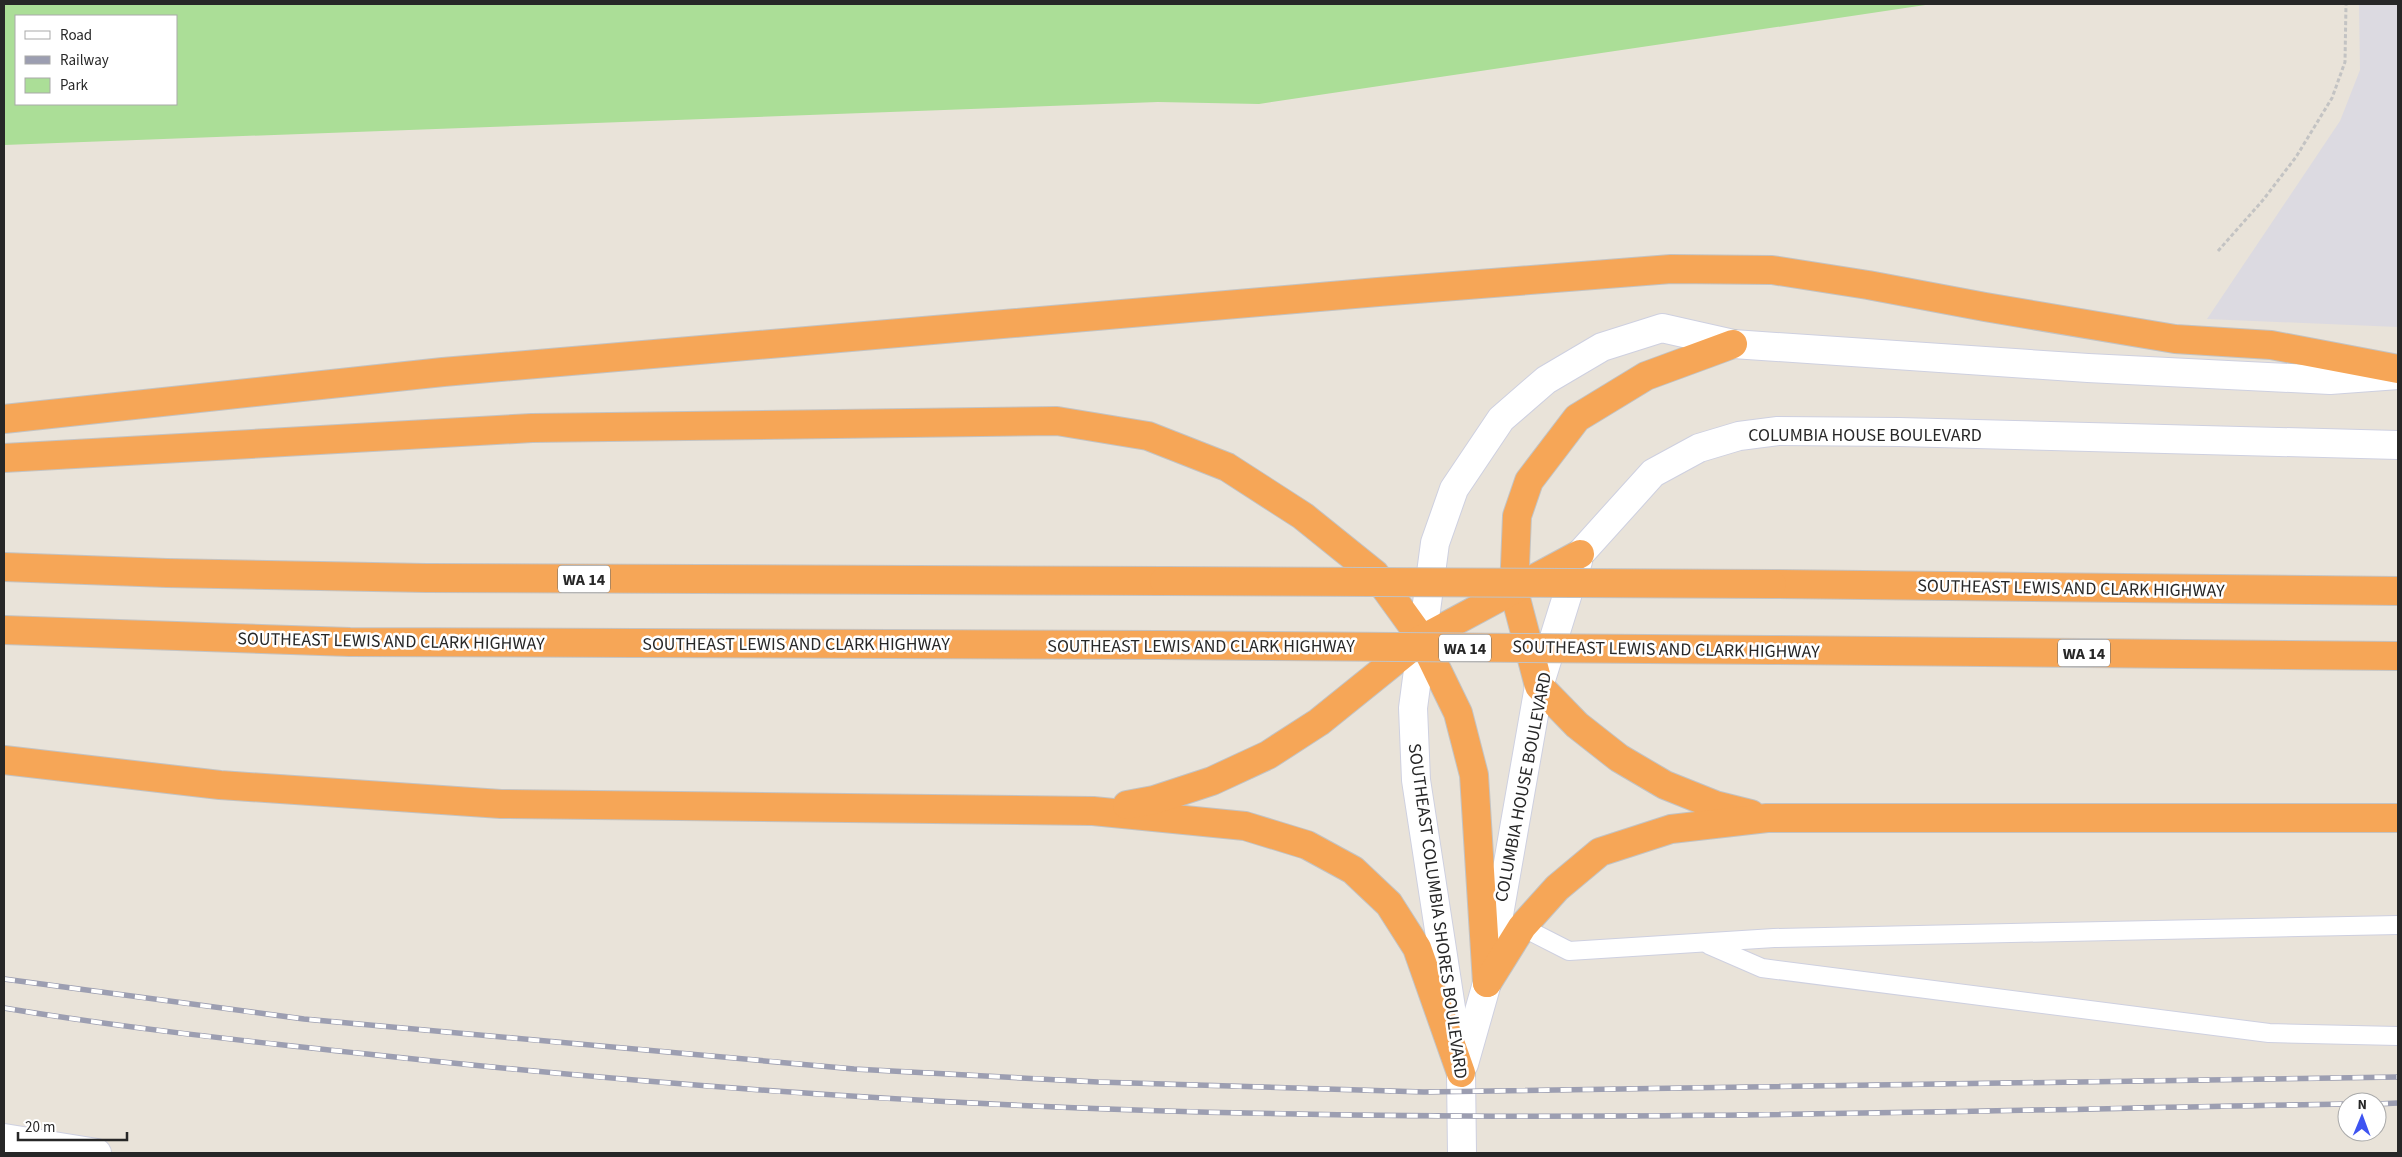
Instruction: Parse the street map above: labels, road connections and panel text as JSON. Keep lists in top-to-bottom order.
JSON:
{
  "streets": {
    "highway": ["WA 14", "SOUTHEAST LEWIS AND CLARK HIGHWAY"],
    "street": ["COLUMBIA HOUSE BOULEVARD", "SOUTHEAST COLUMBIA SHORES BOULEVARD"]
  },
  "crossings": [
    ["COLUMBIA HOUSE BOULEVARD", "SOUTHEAST COLUMBIA SHORES BOULEVARD"]
  ],
  "legend": ["Road", "Railway", "Park"],
  "scale_bar": "20 m",
  "north": "top"
}
